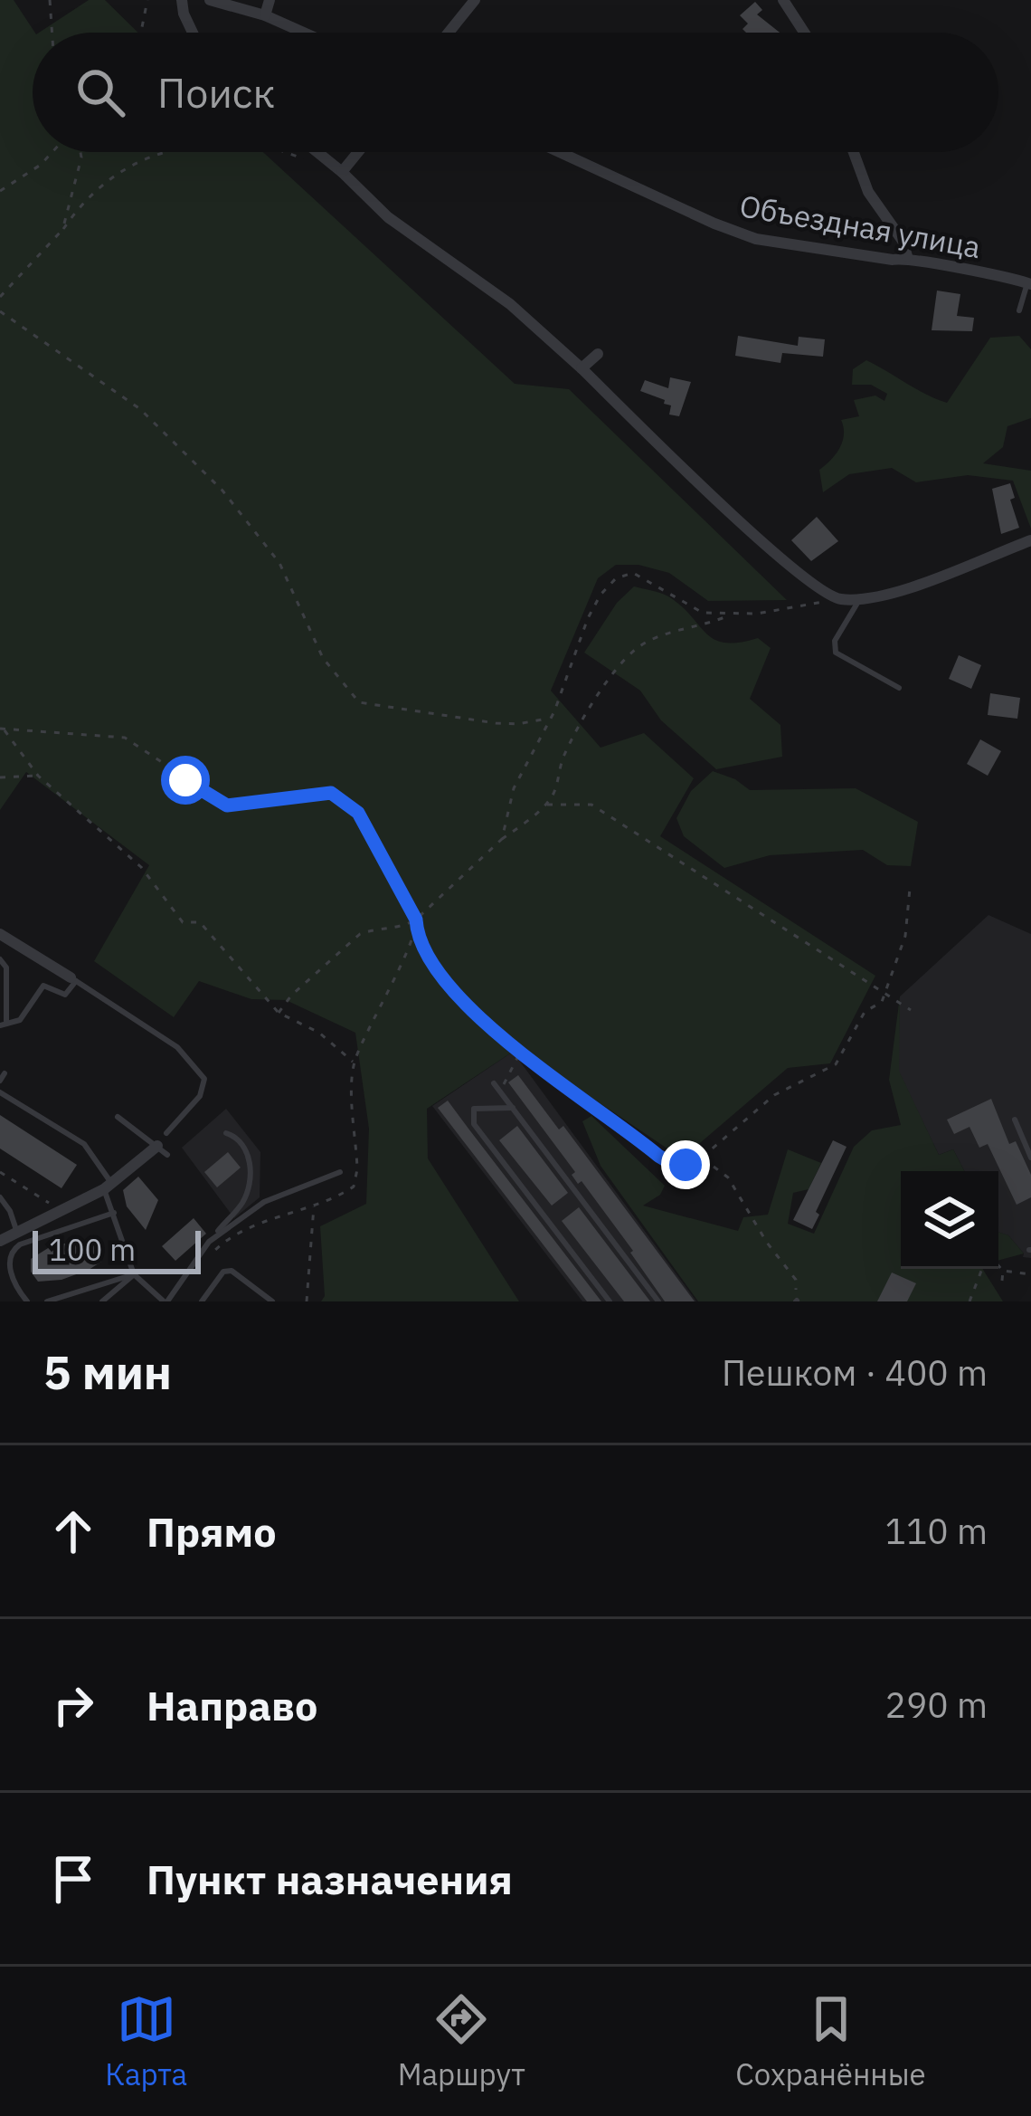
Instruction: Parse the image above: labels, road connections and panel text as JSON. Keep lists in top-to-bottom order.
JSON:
{
  "streets": {
    "street": ["Объездная улица"]
  },
  "scale_bar": "100 m",
  "page": {
    "search": "Поиск",
    "scale": "100 m",
    "heading": ["5 мин", "Пешком · 400 m"],
    "list": [
      ["Прямо", "110 m"],
      ["Направо", "290 m"],
      "Пункт назначения"
    ],
    "nav": ["Карта", "Маршрут", "Сохранённые"]
  }
}
